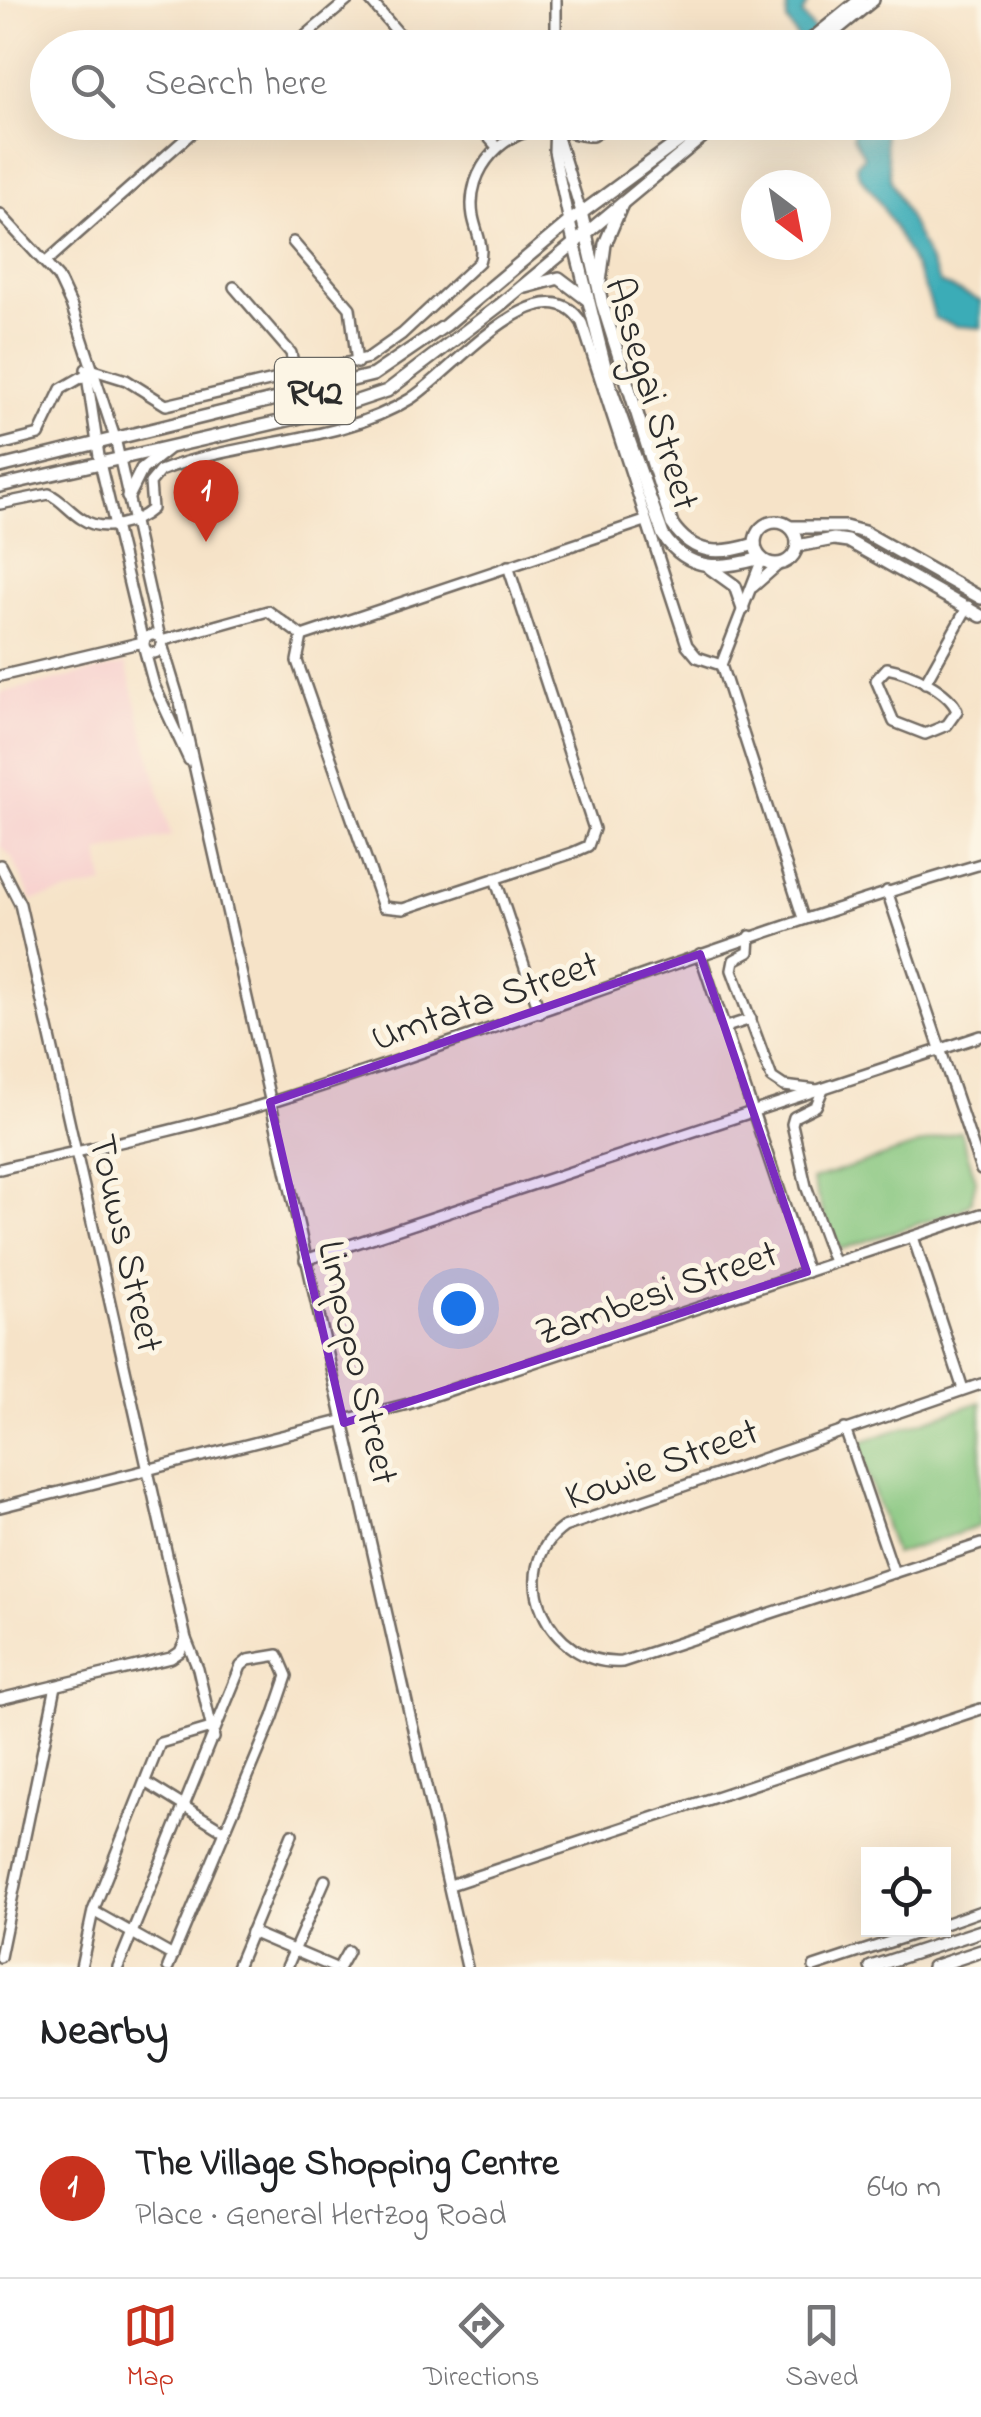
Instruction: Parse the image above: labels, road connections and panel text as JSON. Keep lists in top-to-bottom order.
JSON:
{
  "streets": {
    "main road": ["R42", "Assegai Street"],
    "street": [
      "Umtata Street",
      "Touws Street",
      "Zambesi Street",
      "Limpopo Street",
      "Kowie Street"
    ]
  },
  "crossings": [
    ["R42", "Assegai Street"],
    ["R42", "Limpopo Street"],
    ["Umtata Street", "Touws Street"],
    ["Umtata Street", "Limpopo Street"],
    ["Touws Street", "Zambesi Street"],
    ["Zambesi Street", "Limpopo Street"]
  ],
  "north": "bottom right",
  "page": {
    "search": "Search here",
    "pins": "1",
    "heading": "Nearby",
    "list": [
      {
        "mark": "1",
        "name": "The Village Shopping Centre",
        "note": "Place · General Hertzog Road",
        "value": "640 m"
      }
    ],
    "nav": ["Map", "Directions", "Saved"]
  }
}
